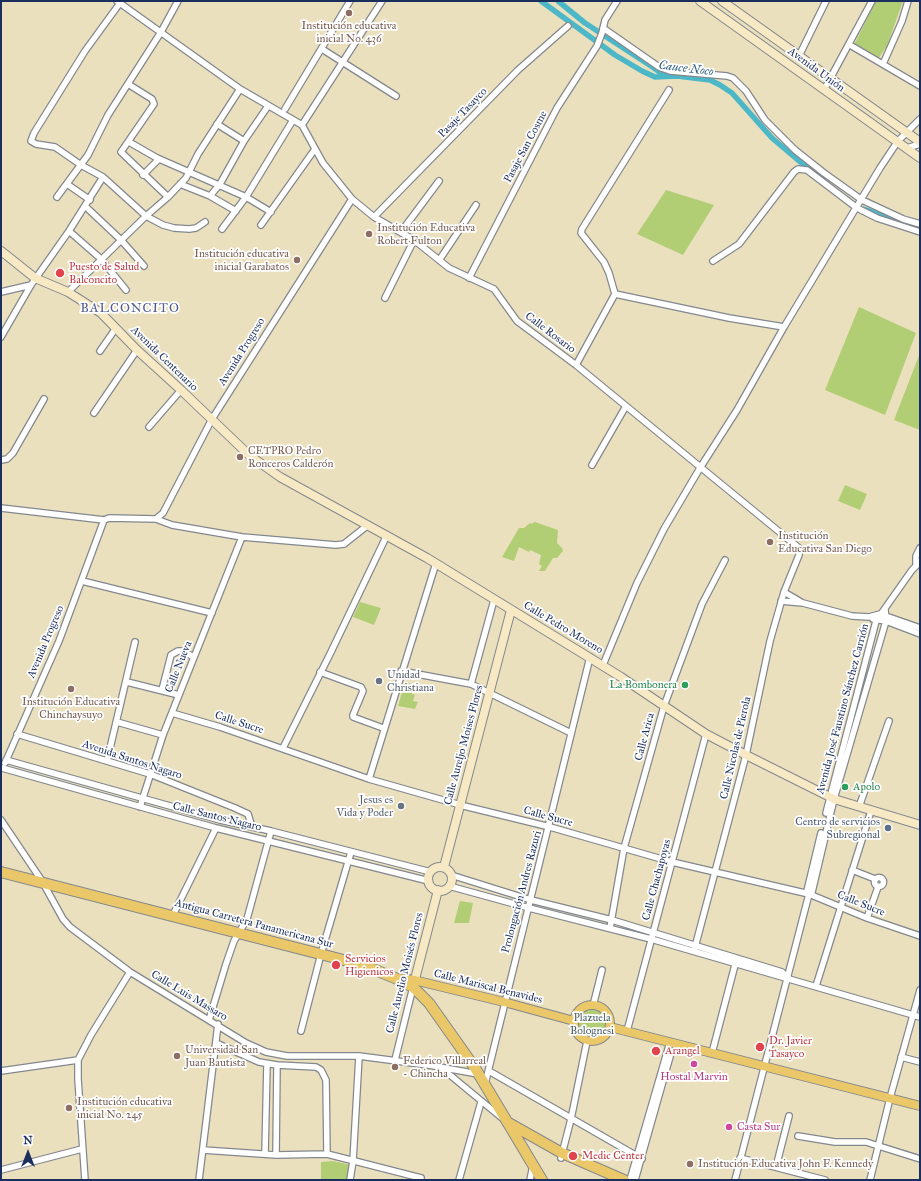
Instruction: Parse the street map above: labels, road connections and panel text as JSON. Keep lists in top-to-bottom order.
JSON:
{
  "streets": {
    "highway": ["Antigua Carretera Panamericana Sur"],
    "main road": [
      "Avenida Unión",
      "Avenida Centenario",
      "Calle Pedro Moreno",
      "Calle Aureljo Moises Flores",
      "Calle Aurelio Moisés Flores",
      "Calle Mariscal Benavides"
    ],
    "street": [
      "Pasaje Tasayco",
      "Pasaje San Cosme",
      "Calle Rosario",
      "Avenida Progreso",
      "Calle Nueva",
      "Avenida José Faustino Sánchez Carrión",
      "Calle Sucre",
      "Calle Arica",
      "Calle Nicolas de Pierola",
      "Avenida Santos Nagaro",
      "Calle Santos Nagaro",
      "Calle Chachapoyas",
      "Prolongación Andres Razuri",
      "Calle Luis Massaro"
    ]
  },
  "crossings": [
    ["Pasaje Tasayco", "Calle Rosario"],
    ["Pasaje San Cosme", "Calle Rosario"],
    ["Calle Rosario", "Avenida Progreso"],
    ["Calle Rosario", "Calle Nicolas de Pierola"],
    ["Avenida Progreso", "Avenida Centenario"],
    ["Avenida Progreso", "Calle Pedro Moreno"],
    ["Avenida Progreso", "Avenida Santos Nagaro"],
    ["Avenida Progreso", "Calle Santos Nagaro"],
    ["Avenida Centenario", "Calle Pedro Moreno"],
    ["Calle Pedro Moreno", "Avenida José Faustino Sánchez Carrión"],
    ["Calle Pedro Moreno", "Calle Arica"],
    ["Calle Pedro Moreno", "Calle Aureljo Moises Flores"],
    ["Calle Pedro Moreno", "Calle Nicolas de Pierola"],
    ["Calle Pedro Moreno", "Calle Chachapoyas"],
    ["Calle Pedro Moreno", "Prolongación Andres Razuri"],
    ["Calle Nueva", "Calle Sucre"],
    ["Calle Nueva", "Avenida Santos Nagaro"],
    ["Calle Nueva", "Calle Santos Nagaro"],
    ["Avenida José Faustino Sánchez Carrión", "Calle Sucre"],
    ["Calle Sucre", "Calle Arica"],
    ["Calle Sucre", "Calle Aureljo Moises Flores"],
    ["Calle Sucre", "Calle Nicolas de Pierola"],
    ["Calle Sucre", "Calle Chachapoyas"],
    ["Calle Sucre", "Prolongación Andres Razuri"],
    ["Calle Aureljo Moises Flores", "Calle Santos Nagaro"],
    ["Calle Aureljo Moises Flores", "Calle Aurelio Moisés Flores"],
    ["Avenida Santos Nagaro", "Calle Santos Nagaro"],
    ["Calle Santos Nagaro", "Calle Aurelio Moisés Flores"],
    ["Prolongación Andres Razuri", "Antigua Carretera Panamericana Sur"],
    ["Prolongación Andres Razuri", "Calle Mariscal Benavides"],
    ["Antigua Carretera Panamericana Sur", "Calle Aurelio Moisés Flores"],
    ["Antigua Carretera Panamericana Sur", "Calle Mariscal Benavides"],
    ["Antigua Carretera Panamericana Sur", "Calle Luis Massaro"],
    ["Calle Aurelio Moisés Flores", "Calle Mariscal Benavides"],
    ["Calle Aurelio Moisés Flores", "Calle Luis Massaro"]
  ],
  "districts": ["BALCONCITO"],
  "water": ["Cauce Noco"],
  "parks": ["Plazuela Bolognesi"],
  "places": [
    "Institución educativa inicial No. 436",
    "Institución Educativa Robert Fulton",
    "Institución educativa inicial Garabatos",
    "Puesto de Salud Balconcito",
    "CETPRO Pedro Ronceros Calderón",
    "Institución Educativa San Diego",
    "Unidad Christiana",
    "La Bombonera",
    "Institución Educativa Chinchaysuyo",
    "Apolo",
    "Jesus es Vida y Poder",
    "Centro de servicios Subregional",
    "Servicios Higienicos",
    "Dr. Javier Tasayco",
    "Arangel",
    "Universidad San Juan Bautista",
    "Hostal Marvin",
    "Federico Villarreal - Chincha",
    "Institución educativa inicial No. 245",
    "Casta Sur",
    "Medic Center",
    "Institución Educativa John F. Kennedy"
  ],
  "north": "top"
}
